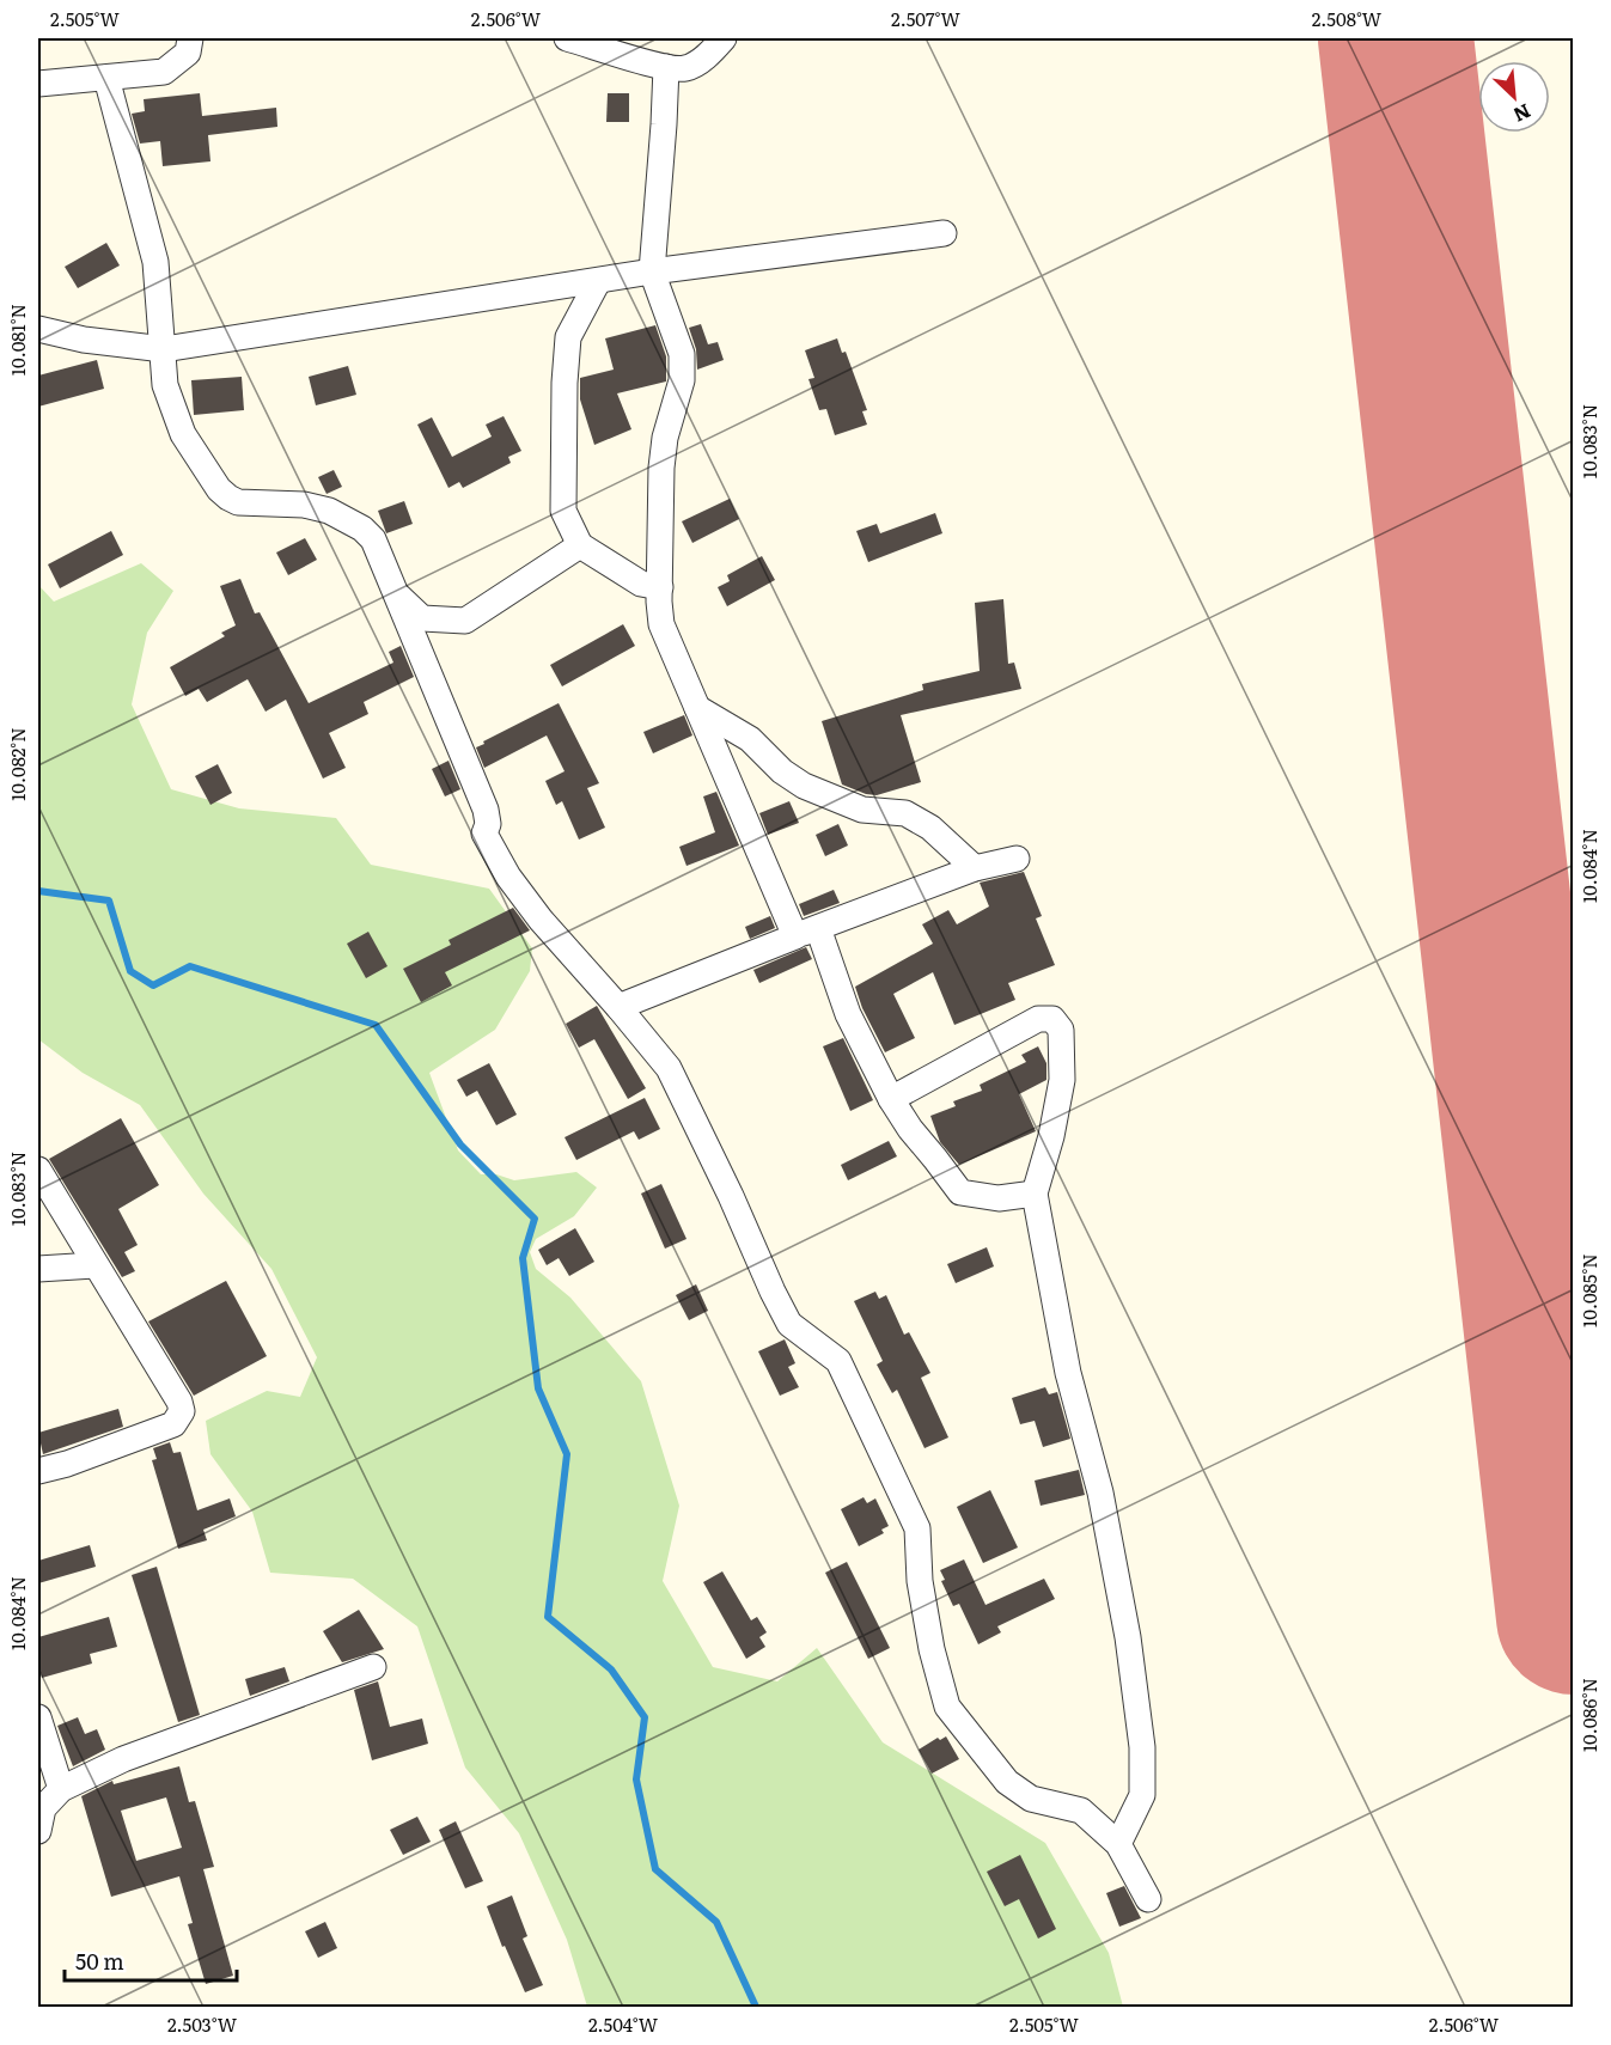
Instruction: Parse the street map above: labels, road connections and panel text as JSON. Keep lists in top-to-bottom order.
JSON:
{
  "scale_bar": "50 m",
  "north": "bottom right",
  "coordinates": [
    "2.505°W",
    "2.506°W",
    "2.507°W",
    "2.508°W",
    "10.081°N",
    "10.083°N",
    "10.082°N",
    "10.084°N",
    "10.085°N",
    "10.086°N",
    "2.503°W",
    "2.504°W"
  ]
}
